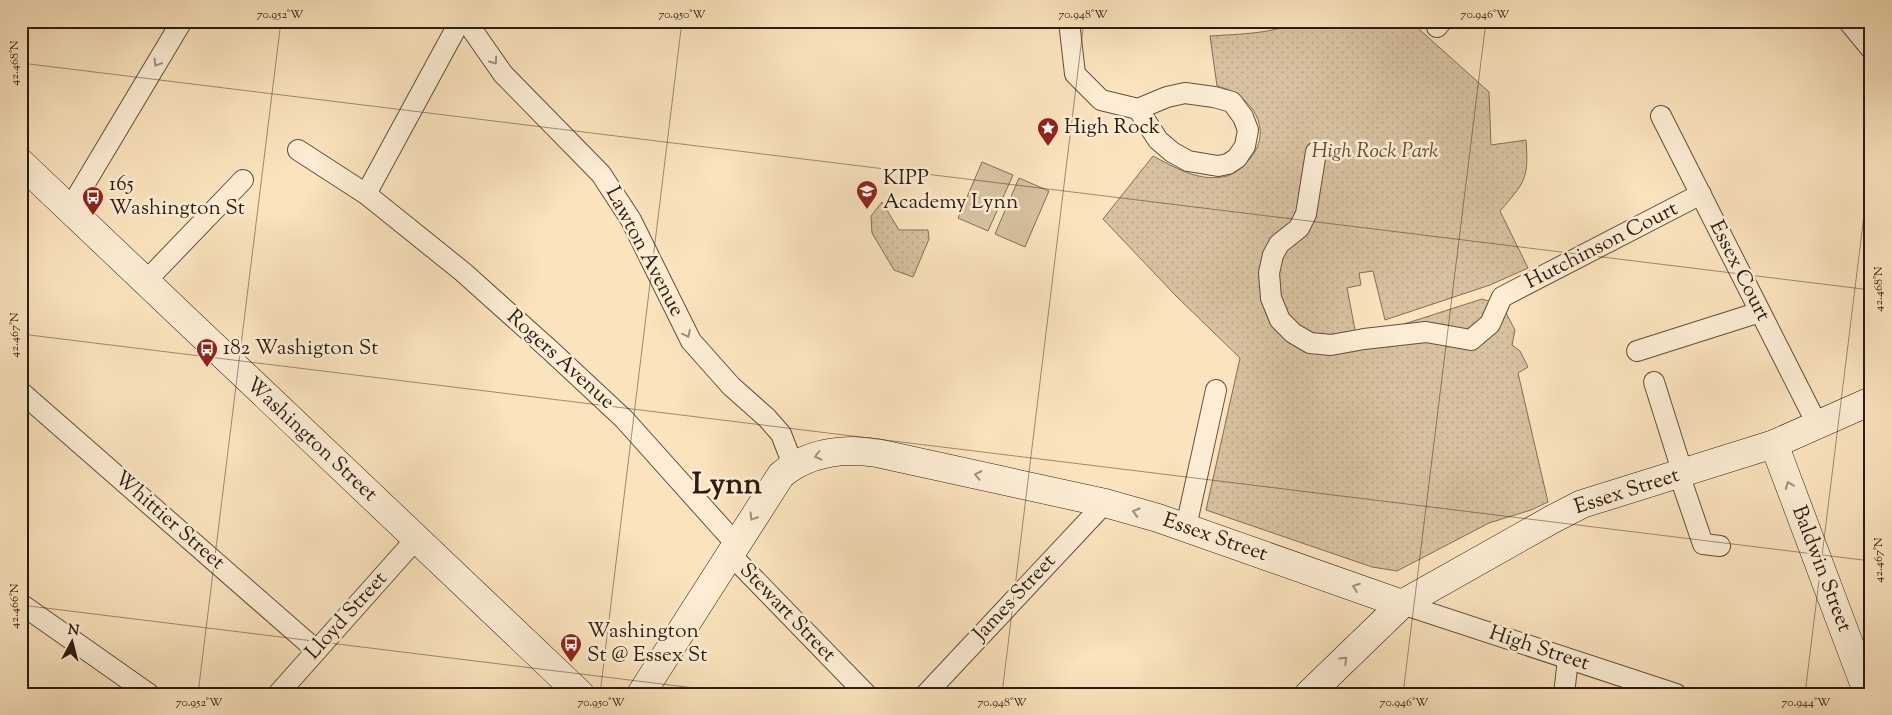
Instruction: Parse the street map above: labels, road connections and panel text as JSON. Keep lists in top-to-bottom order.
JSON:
{
  "streets": {
    "main road": ["Washington Street", "Essex Street", "Baldwin Street"],
    "street": [
      "Hutchinson Court",
      "Lawton Avenue",
      "Essex Court",
      "Rogers Avenue",
      "Whittier Street",
      "James Street",
      "Stewart Street",
      "Lloyd Street",
      "High Street"
    ]
  },
  "crossings": [
    ["Hutchinson Court", "Essex Court"],
    ["Lawton Avenue", "Essex Street"],
    ["Essex Court", "Essex Street"],
    ["Rogers Avenue", "Essex Street"],
    ["Rogers Avenue", "Stewart Street"],
    ["Washington Street", "Lloyd Street"],
    ["Essex Street", "Baldwin Street"],
    ["Essex Street", "James Street"],
    ["Essex Street", "Stewart Street"],
    ["Essex Street", "High Street"],
    ["Whittier Street", "Lloyd Street"]
  ],
  "one_way": ["Lawton Avenue", "Essex Street", "Baldwin Street"],
  "districts": ["Lynn"],
  "parks": ["High Rock Park"],
  "places": {
    "place": ["High Rock"],
    "school or university": ["KIPP Academy Lynn"],
    "bus stop": ["165 Washington St", "182 Washigton St", "Washington St @ Essex St"]
  },
  "north": "top",
  "coordinates": [
    "70.952°W",
    "70.950°W",
    "70.948°W",
    "70.946°W",
    "42.468°N",
    "42.467°N",
    "42.466°N",
    "70.944°W"
  ]
}
